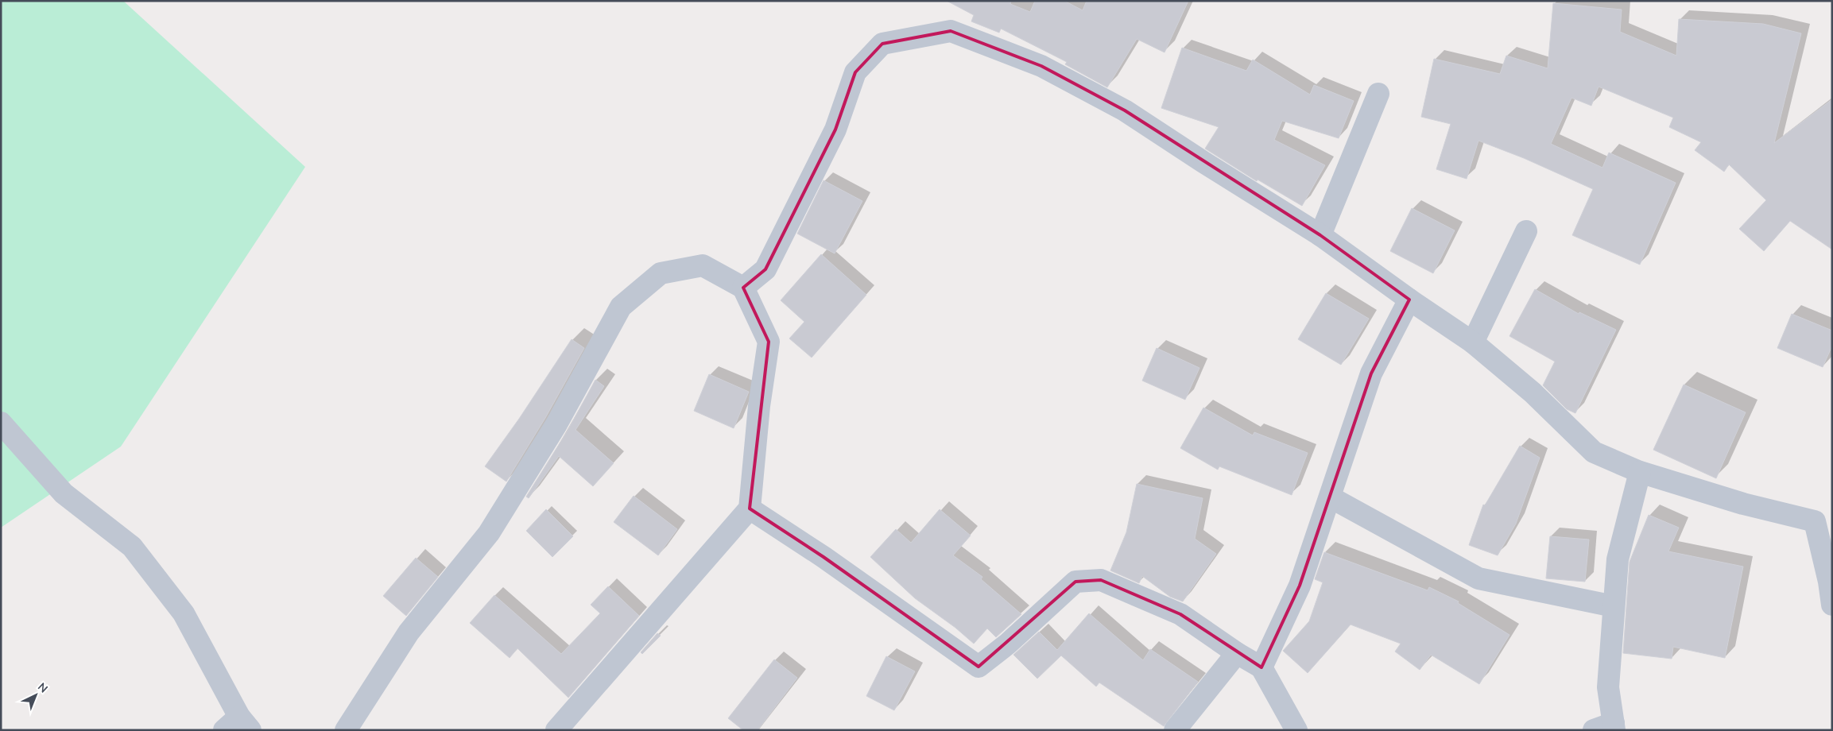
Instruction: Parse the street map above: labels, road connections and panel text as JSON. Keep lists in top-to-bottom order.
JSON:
{
  "north": "top right"
}
